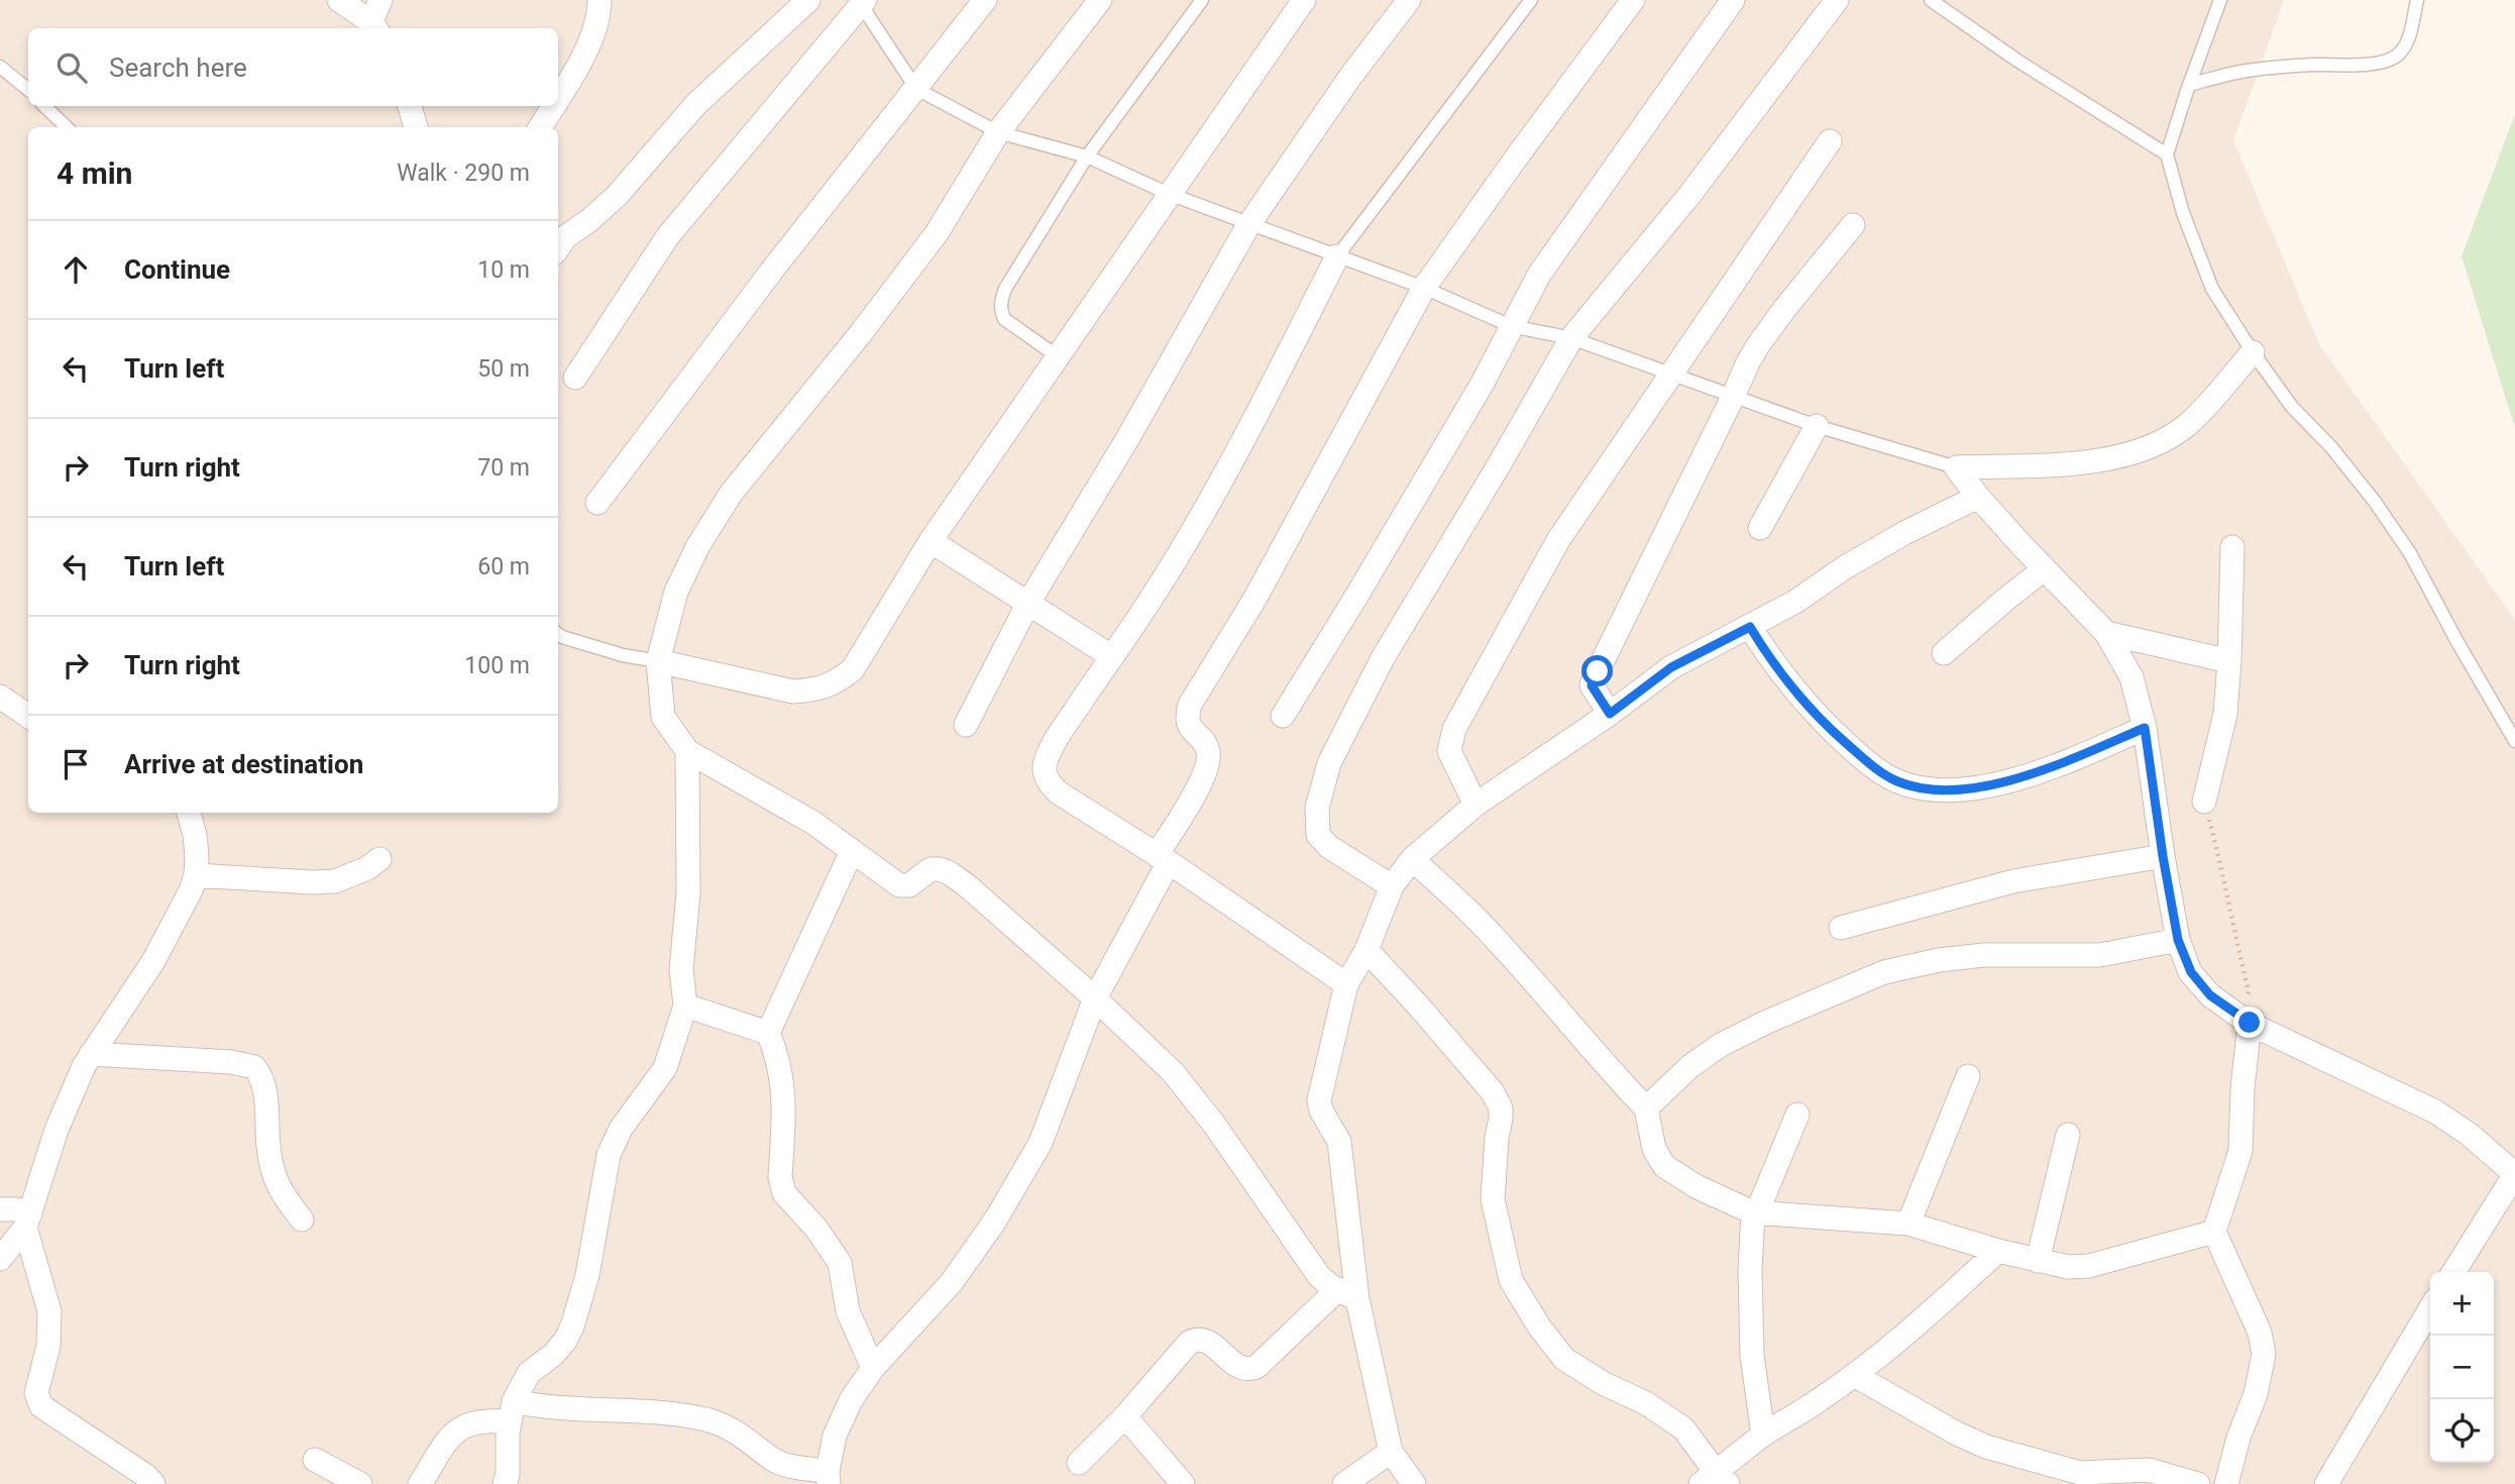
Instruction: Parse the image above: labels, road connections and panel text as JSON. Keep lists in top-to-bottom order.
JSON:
{
  "page": {
    "search": "Search here",
    "heading": ["4 min", "Walk · 290 m"],
    "list": [
      ["Continue", "10 m"],
      ["Turn left", "50 m"],
      ["Turn right", "70 m"],
      ["Turn left", "60 m"],
      ["Turn right", "100 m"],
      "Arrive at destination"
    ],
    "map_buttons": ["+", "−"]
  }
}
